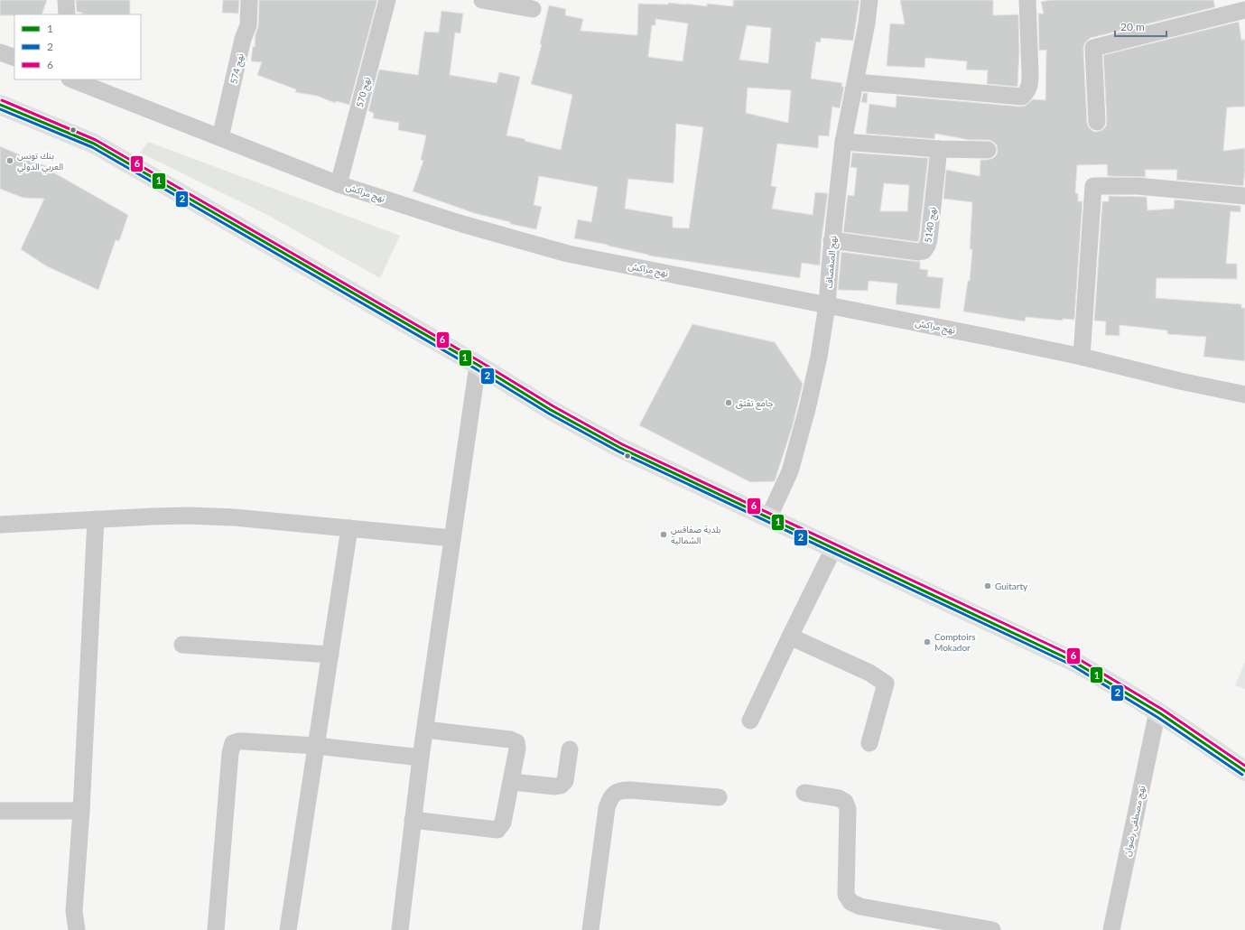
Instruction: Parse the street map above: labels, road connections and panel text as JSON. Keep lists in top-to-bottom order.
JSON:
{
  "streets": {
    "street": [
      "نهج 574",
      "نهج 570",
      "نهج مراكش",
      "نهج 5140",
      "نهج الصفصاف",
      "نهج مصطفى رضوان"
    ]
  },
  "crossings": [
    ["نهج 574", "نهج مراكش"],
    ["نهج 570", "نهج مراكش"],
    ["نهج مراكش", "نهج الصفصاف"],
    ["نهج 5140", "نهج الصفصاف"]
  ],
  "places": [
    "بنك تونس العربي الدولي",
    "جامع تقتق",
    "بلدية صفاقس الشمالية",
    "Guitarty",
    "Comptoirs Mokador"
  ],
  "lines": ["transit line 6", "transit line 1", "transit line 2"],
  "legend": ["1", "2", "6"],
  "scale_bar": "20 m"
}
